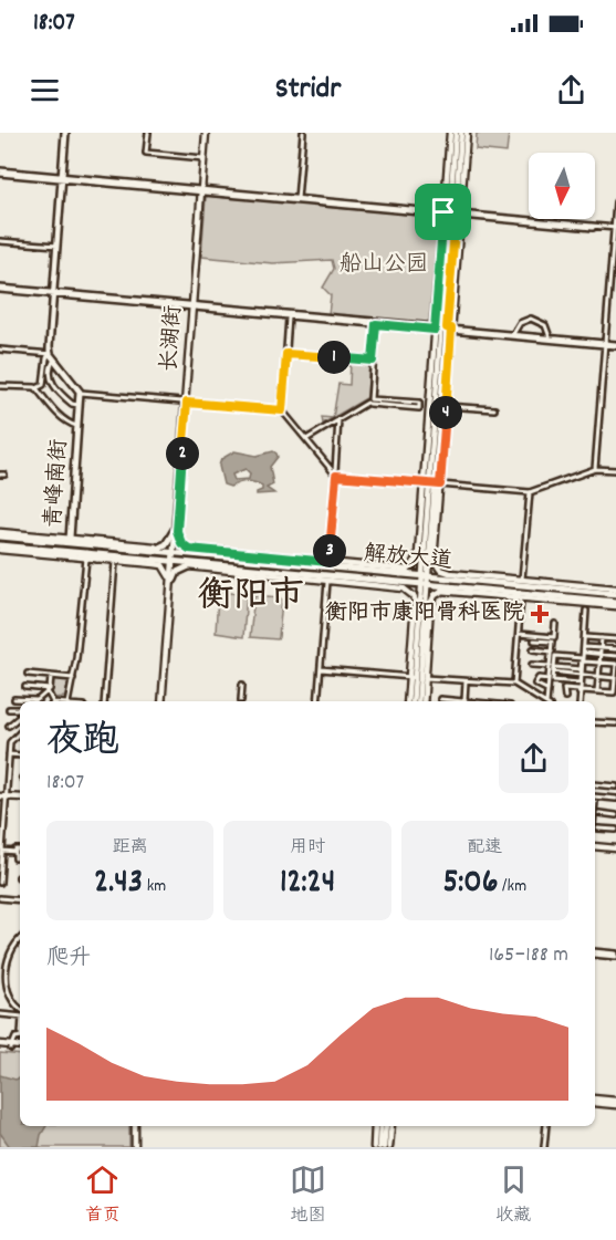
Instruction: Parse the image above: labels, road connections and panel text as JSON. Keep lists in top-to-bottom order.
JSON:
{
  "streets": {
    "highway": ["解放大道"],
    "main road": ["长湖街"],
    "street": ["青峰南街"]
  },
  "crossings": [
    ["长湖街", "解放大道"],
    ["青峰南街", "解放大道"]
  ],
  "districts": ["衡阳市"],
  "parks": ["船山公园"],
  "places": {
    "health": ["衡阳市康阳骨科医院"]
  },
  "north": "bottom",
  "page": {
    "status": "18:07",
    "header": "Stridr",
    "pins": [
      "1",
      "4",
      "2",
      "3"
    ],
    "heading": ["夜跑", "18:07"],
    "stats": [
      ["距离", "2.43 km"],
      ["用时", "12:24"],
      ["配速", "5:06 /km"]
    ],
    "chart": ["爬升", "165–188 m"],
    "tabs": ["首页", "地图", "收藏"]
  }
}
